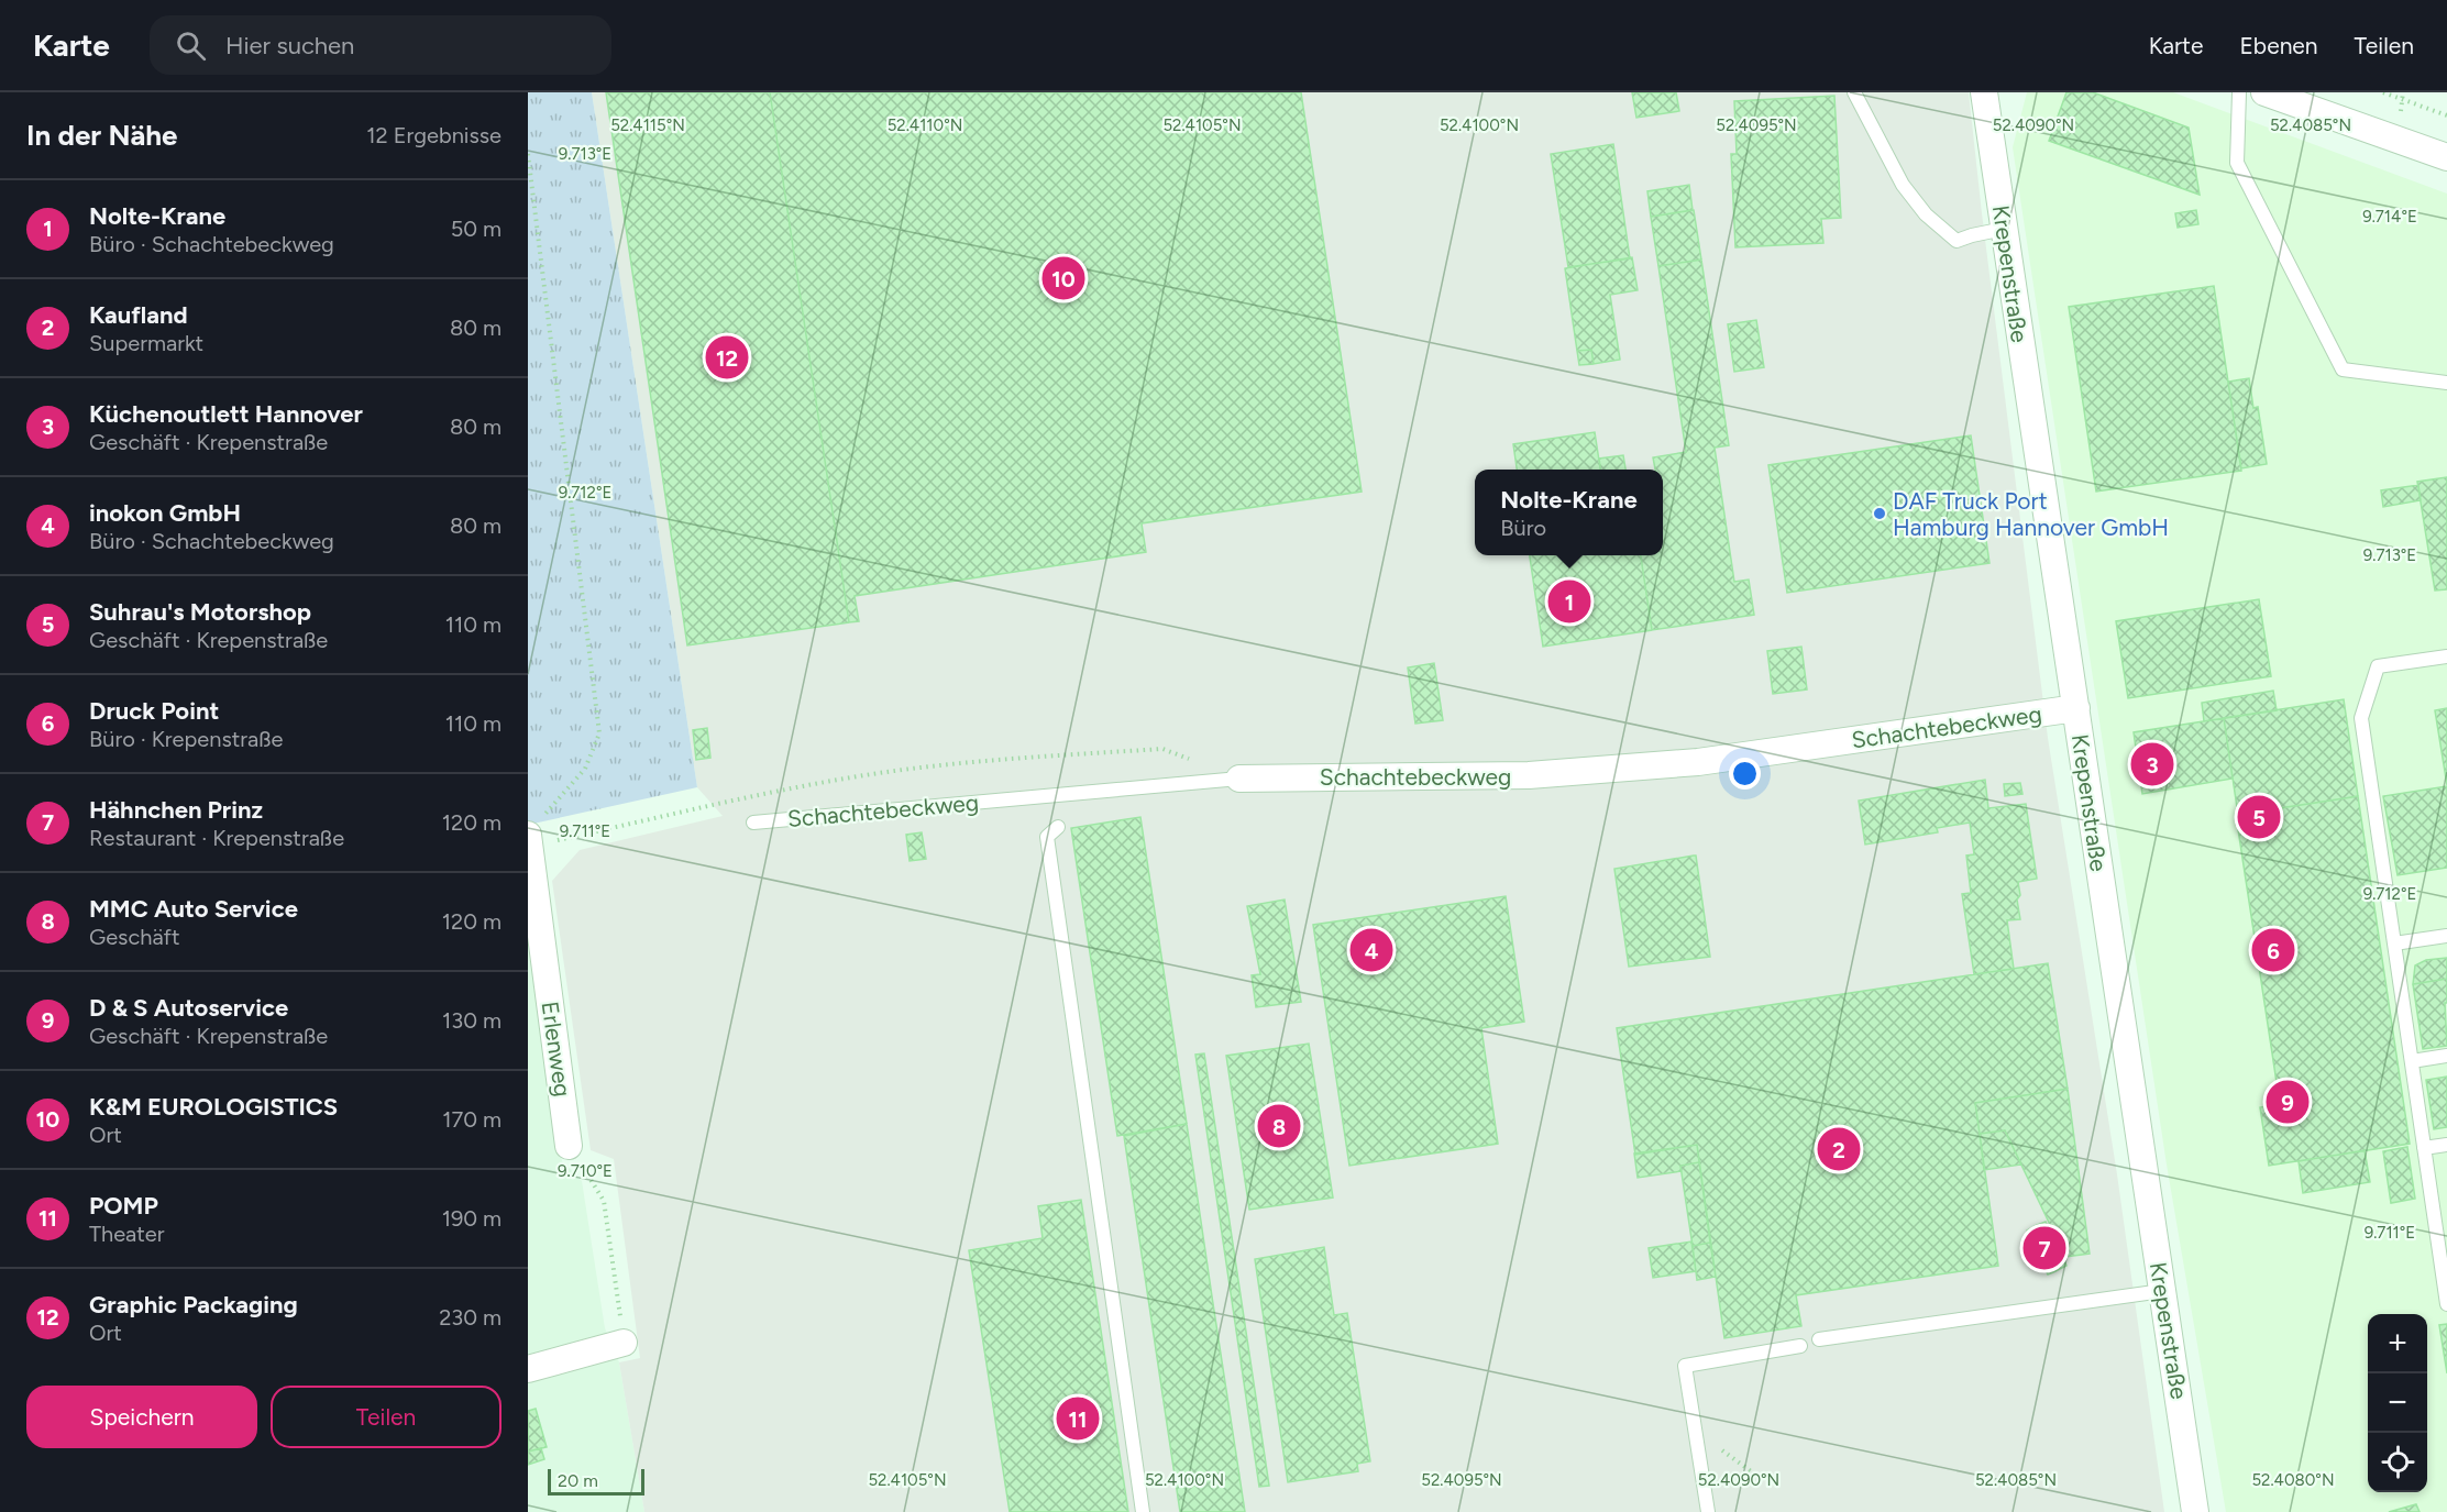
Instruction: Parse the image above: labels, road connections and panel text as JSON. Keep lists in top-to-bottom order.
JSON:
{
  "streets": {
    "street": ["Krepenstraße", "Schachtebeckweg", "Erlenweg"]
  },
  "crossings": [
    ["Krepenstraße", "Schachtebeckweg"]
  ],
  "places": ["DAF Truck Port Hamburg Hannover GmbH"],
  "scale_bar": "20 m",
  "page": {
    "header": "Karte",
    "search": "Hier suchen",
    "nav": ["Karte", "Ebenen", "Teilen"],
    "heading": ["In der Nähe", "12 Ergebnisse"],
    "list": [
      {
        "mark": "1",
        "name": "Nolte-Krane",
        "note": "Büro · Schachtebeckweg",
        "value": "50 m"
      },
      {
        "mark": "2",
        "name": "Kaufland",
        "note": "Supermarkt",
        "value": "80 m"
      },
      {
        "mark": "3",
        "name": "Küchenoutlett Hannover",
        "note": "Geschäft · Krepenstraße",
        "value": "80 m"
      },
      {
        "mark": "4",
        "name": "inokon GmbH",
        "note": "Büro · Schachtebeckweg",
        "value": "80 m"
      },
      {
        "mark": "5",
        "name": "Suhrau's Motorshop",
        "note": "Geschäft · Krepenstraße",
        "value": "110 m"
      },
      {
        "mark": "6",
        "name": "Druck Point",
        "note": "Büro · Krepenstraße",
        "value": "110 m"
      },
      {
        "mark": "7",
        "name": "Hähnchen Prinz",
        "note": "Restaurant · Krepenstraße",
        "value": "120 m"
      },
      {
        "mark": "8",
        "name": "MMC Auto Service",
        "note": "Geschäft",
        "value": "120 m"
      },
      {
        "mark": "9",
        "name": "D & S Autoservice",
        "note": "Geschäft · Krepenstraße",
        "value": "130 m"
      },
      {
        "mark": "10",
        "name": "K&M EUROLOGISTICS",
        "note": "Ort",
        "value": "170 m"
      },
      {
        "mark": "11",
        "name": "POMP",
        "note": "Theater",
        "value": "190 m"
      },
      {
        "mark": "12",
        "name": "Graphic Packaging",
        "note": "Ort",
        "value": "230 m"
      }
    ],
    "pins": [
      "10",
      "12",
      "1",
      "3",
      "5",
      "4",
      "6",
      "9",
      "8",
      "2",
      "7",
      "11"
    ],
    "popup": ["Nolte-Krane", "Büro"],
    "map_buttons": ["+", "−"],
    "buttons": ["Speichern", "Teilen"],
    "scale": "20 m"
  },
  "coordinates": [
    "52.4115°N",
    "52.4110°N",
    "52.4105°N",
    "52.4100°N",
    "52.4095°N",
    "52.4090°N",
    "52.4085°N",
    "9.713°E",
    "9.714°E",
    "9.712°E",
    "9.711°E",
    "9.710°E",
    "52.4080°N"
  ]
}
